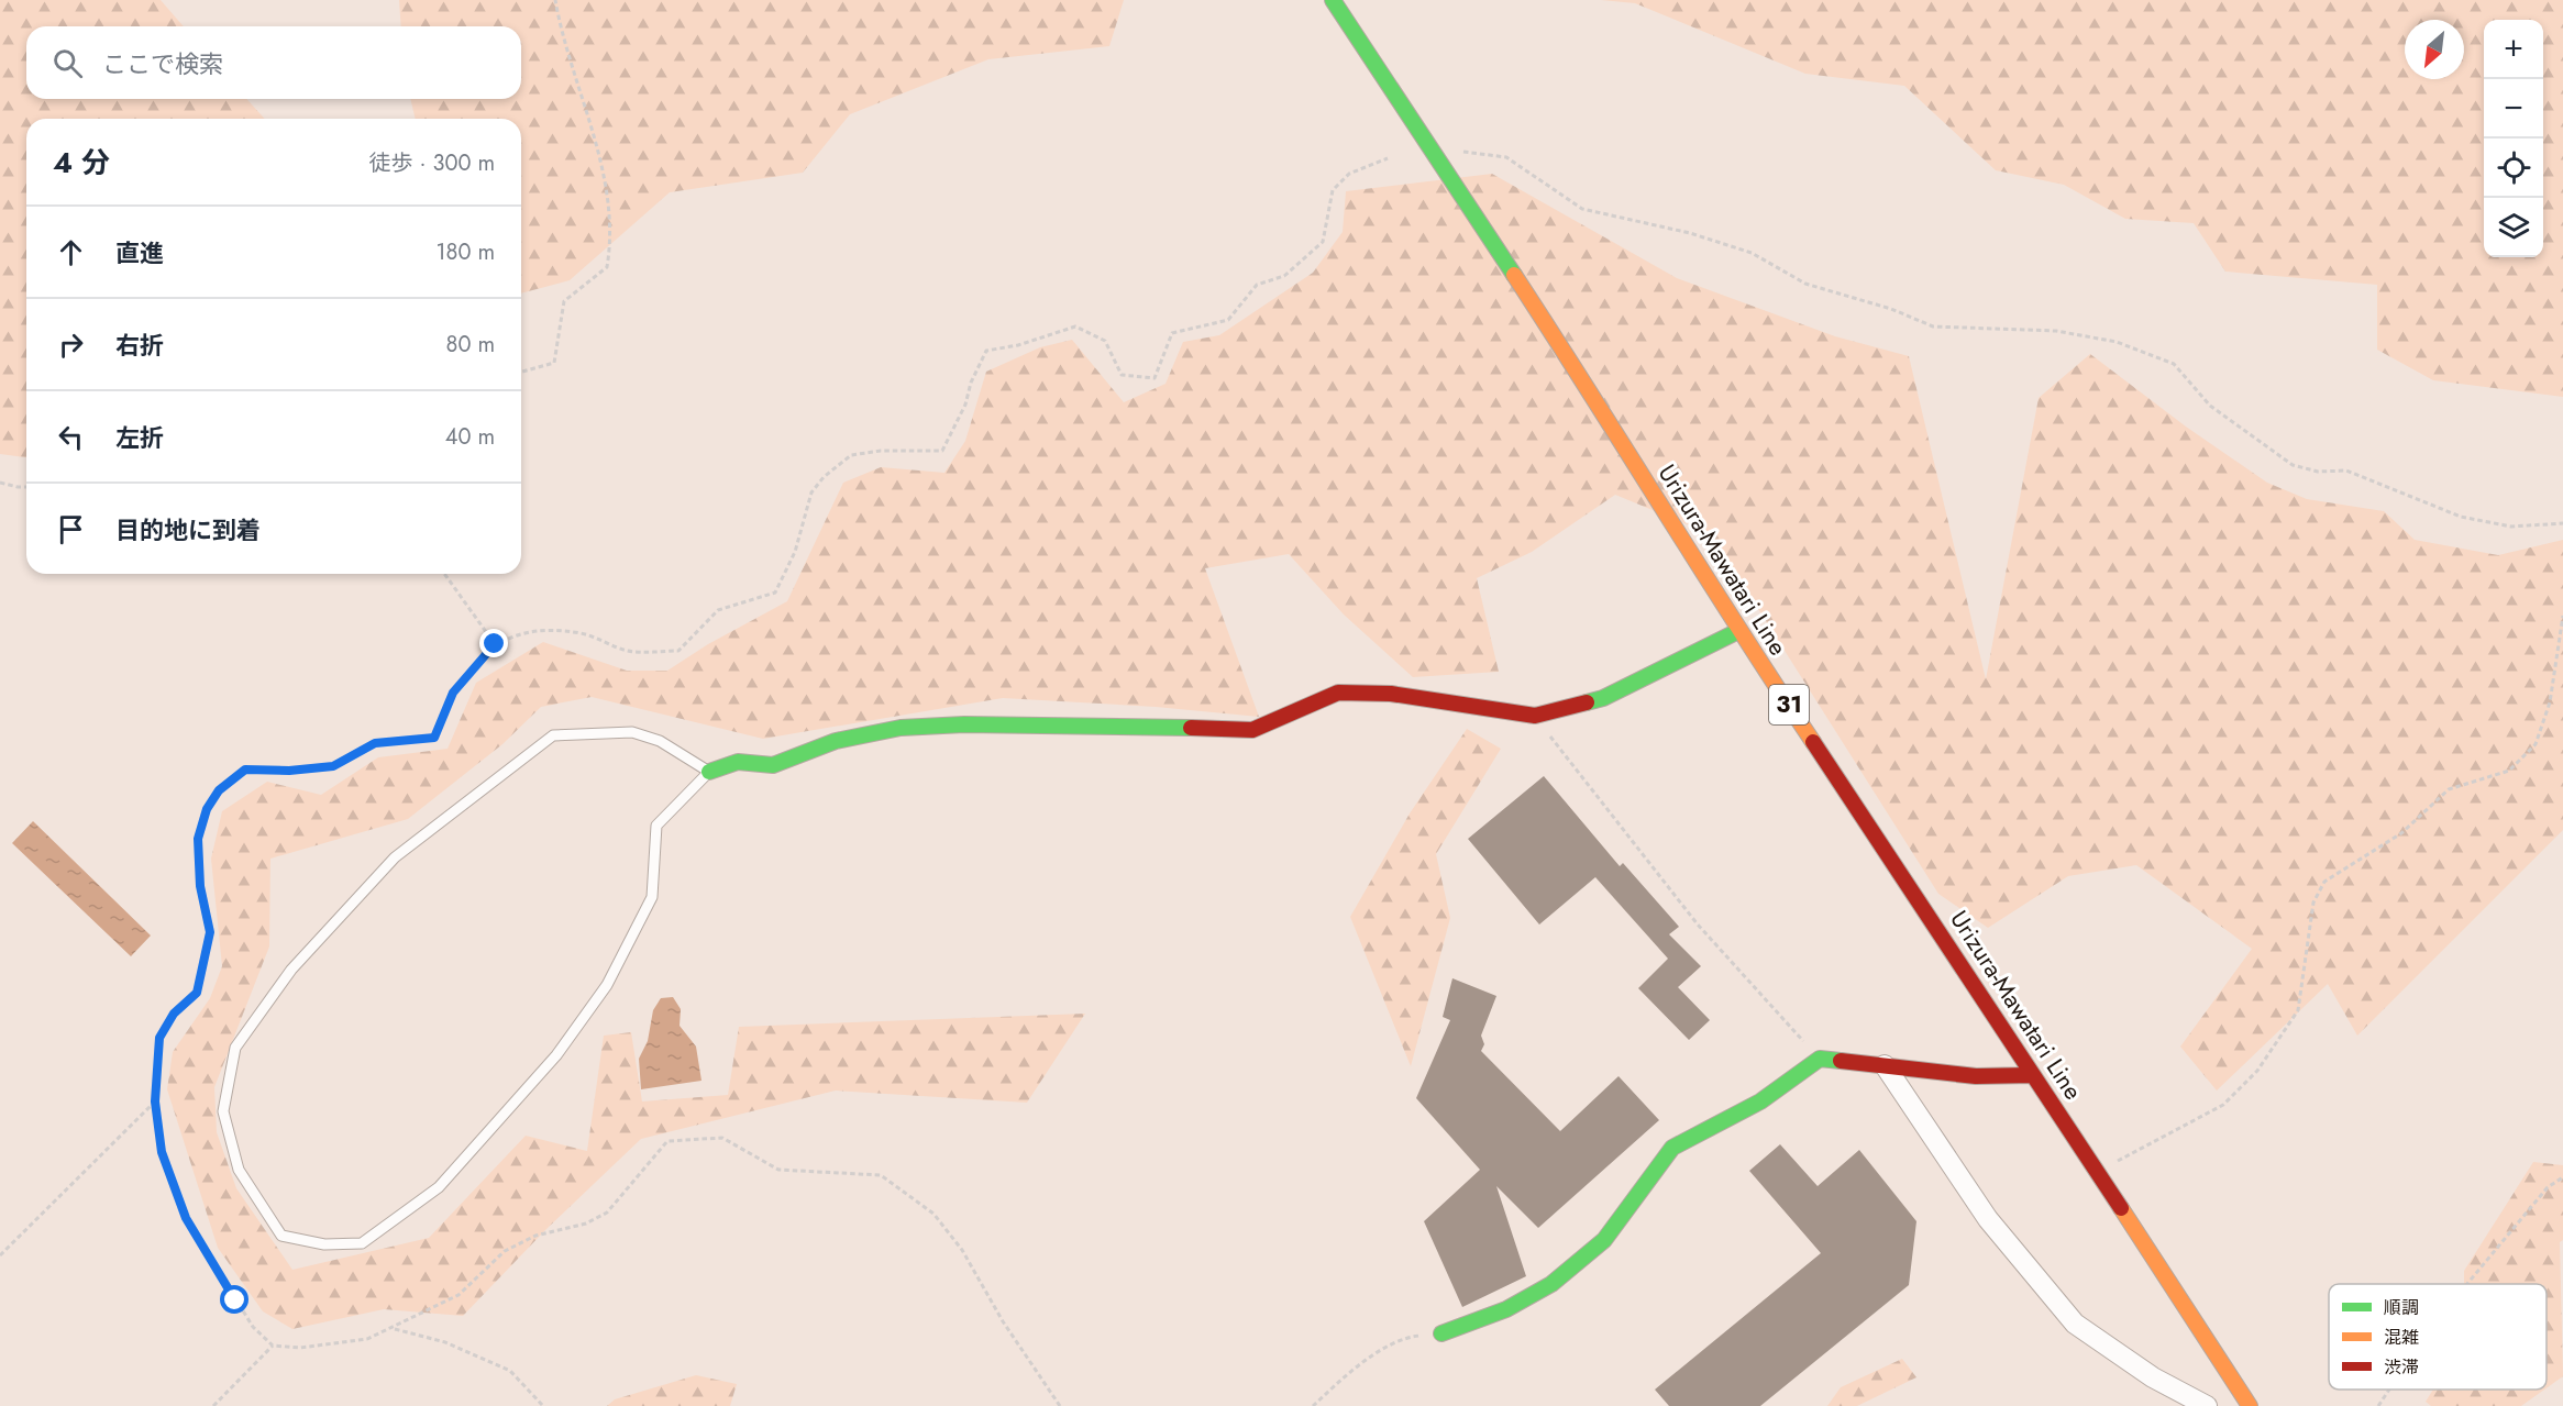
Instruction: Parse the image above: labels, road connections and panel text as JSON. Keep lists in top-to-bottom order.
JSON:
{
  "streets": {
    "street": ["Urizura-Mawatari Line", "31"]
  },
  "legend": ["順調", "混雑", "渋滞"],
  "north": "bottom left",
  "page": {
    "map_buttons": ["+", "−"],
    "search": "ここで検索",
    "heading": ["4 分", "徒歩 · 300 m"],
    "list": [
      ["直進", "180 m"],
      ["右折", "80 m"],
      ["左折", "40 m"],
      "目的地に到着"
    ]
  }
}
